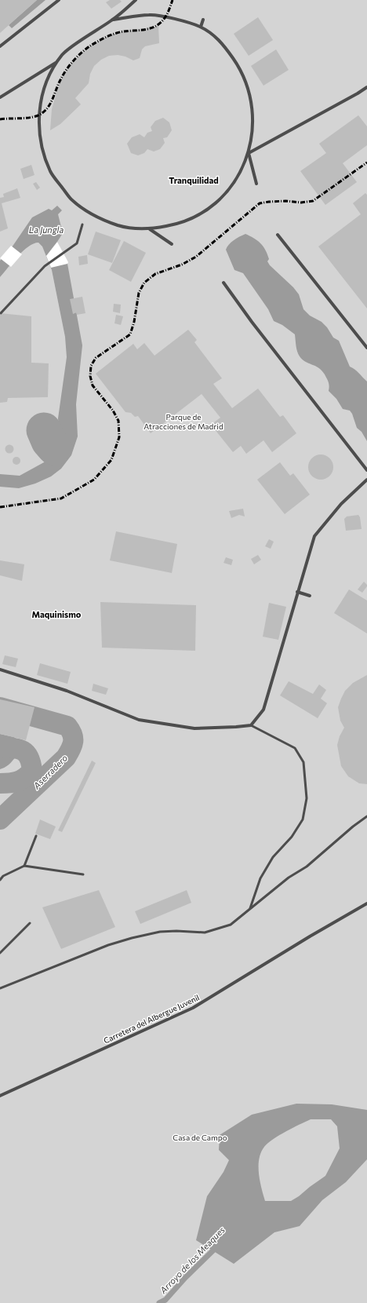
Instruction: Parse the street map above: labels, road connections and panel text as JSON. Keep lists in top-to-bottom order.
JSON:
{
  "streets": {
    "street": ["Carretera del Albergue Juvenil"]
  },
  "districts": ["Tranquilidad", "Maquinismo"],
  "water": ["La Jungla", "Aserradero", "Arroyo de los Meaques"],
  "parks": ["Parque de Atracciones de Madrid", "Casa de Campo"]
}
